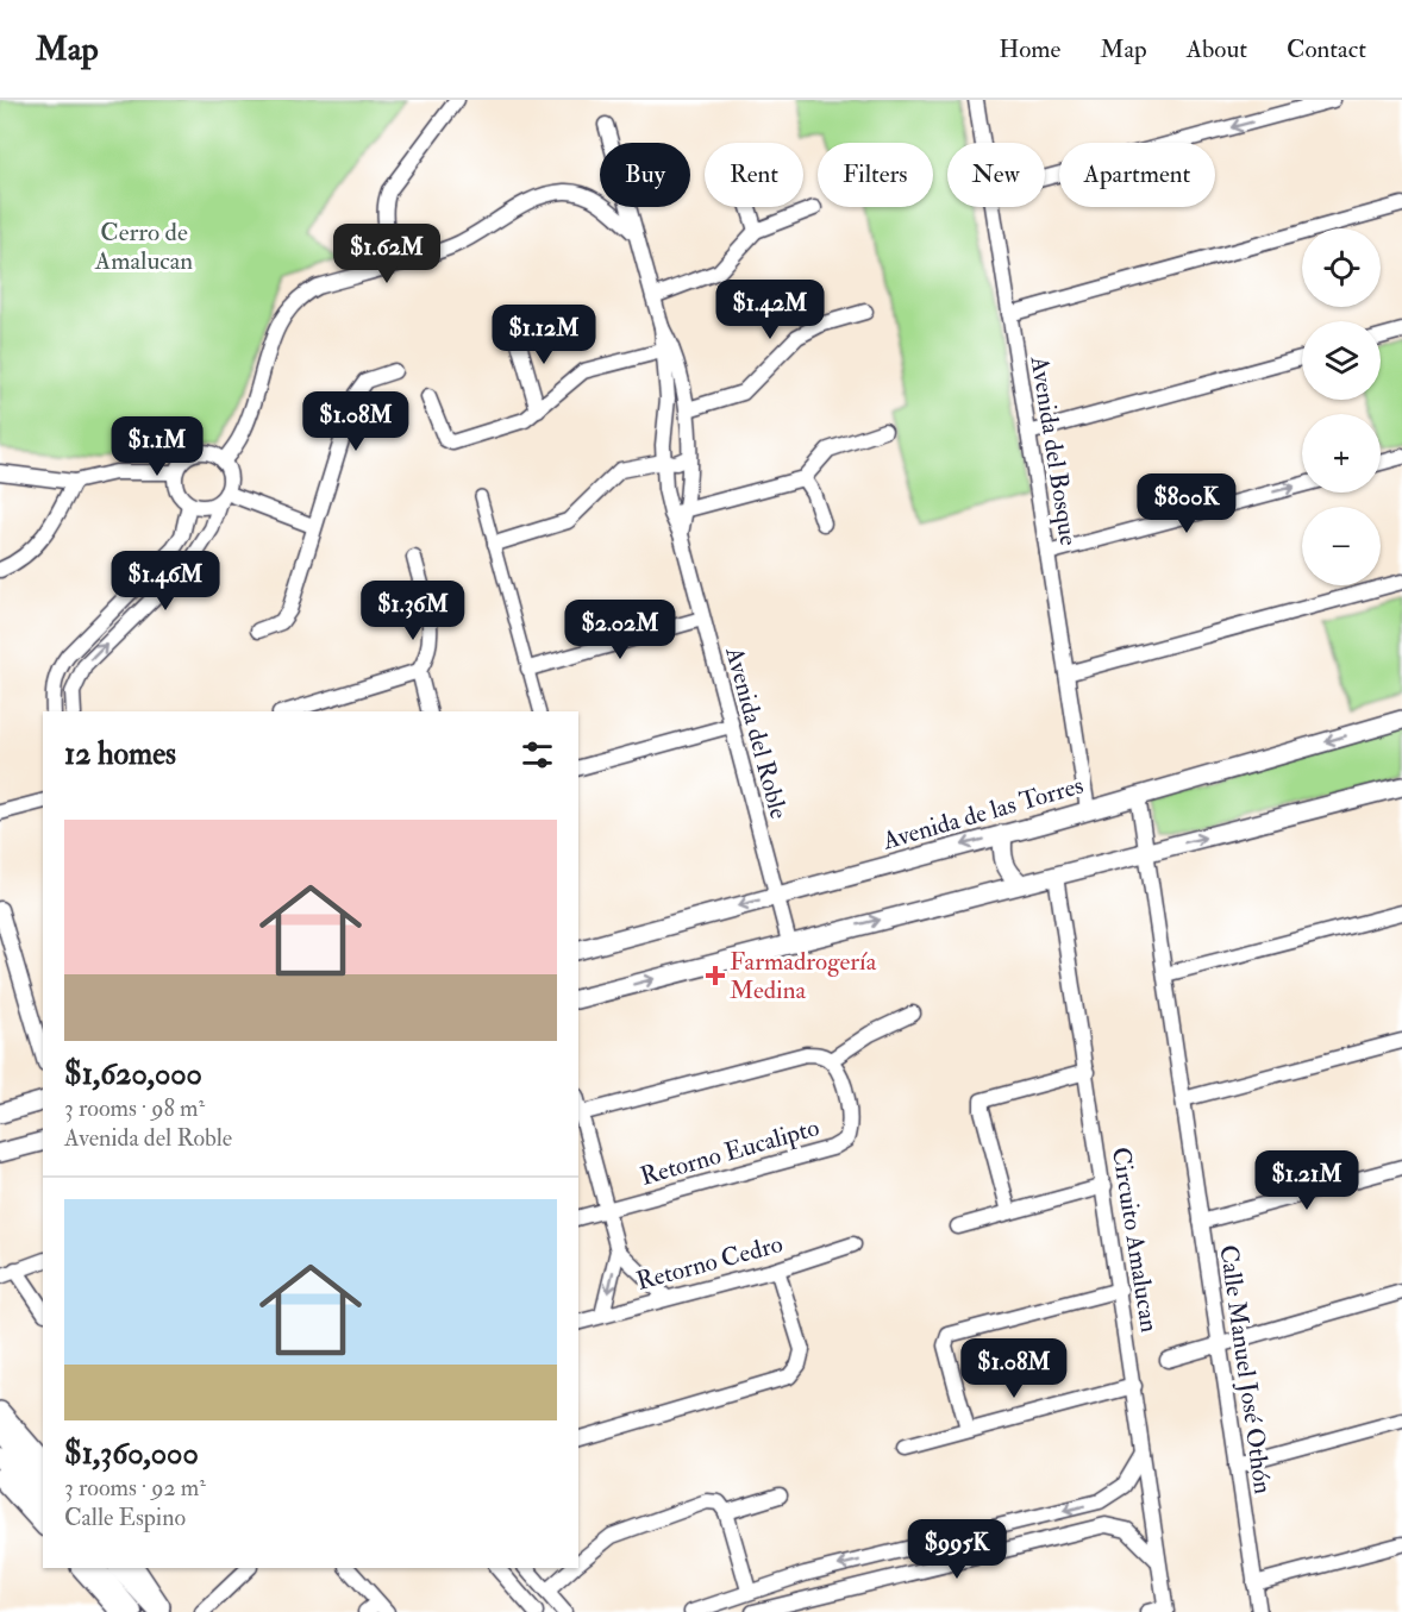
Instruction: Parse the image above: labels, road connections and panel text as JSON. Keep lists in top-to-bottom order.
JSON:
{
  "streets": {
    "street": [
      "Avenida del Bosque",
      "Avenida del Roble",
      "Avenida de las Torres",
      "Retorno Eucalipto",
      "Circuito Amalucan",
      "Retorno Cedro",
      "Calle Manuel José Othón"
    ]
  },
  "crossings": [
    ["Avenida del Bosque", "Avenida de las Torres"],
    ["Avenida del Roble", "Avenida de las Torres"],
    ["Avenida de las Torres", "Calle Manuel José Othón"]
  ],
  "parks": ["Cerro de Amalucan"],
  "places": {
    "health": ["Farmadrogería Medina"]
  },
  "page": {
    "header": "Map",
    "nav": [
      "Home",
      "Map",
      "About",
      "Contact"
    ],
    "chip": [
      "Buy",
      "Rent",
      "Filters",
      "New",
      "Apartment"
    ],
    "price": [
      "$1.62M",
      "$1.42M",
      "$1.12M",
      "$1.08M",
      "$1.1M",
      "$800K",
      "$1.46M",
      "$1.36M",
      "$2.02M",
      "$1.21M",
      "$1.08M",
      "$995K"
    ],
    "map_buttons": ["+", "−"],
    "heading": "12 homes",
    "list": [
      {
        "name": "$1,620,000",
        "note": "3 rooms · 98 m² · Avenida del Roble"
      },
      {
        "name": "$1,360,000",
        "note": "3 rooms · 92 m² · Calle Espino"
      }
    ]
  }
}
